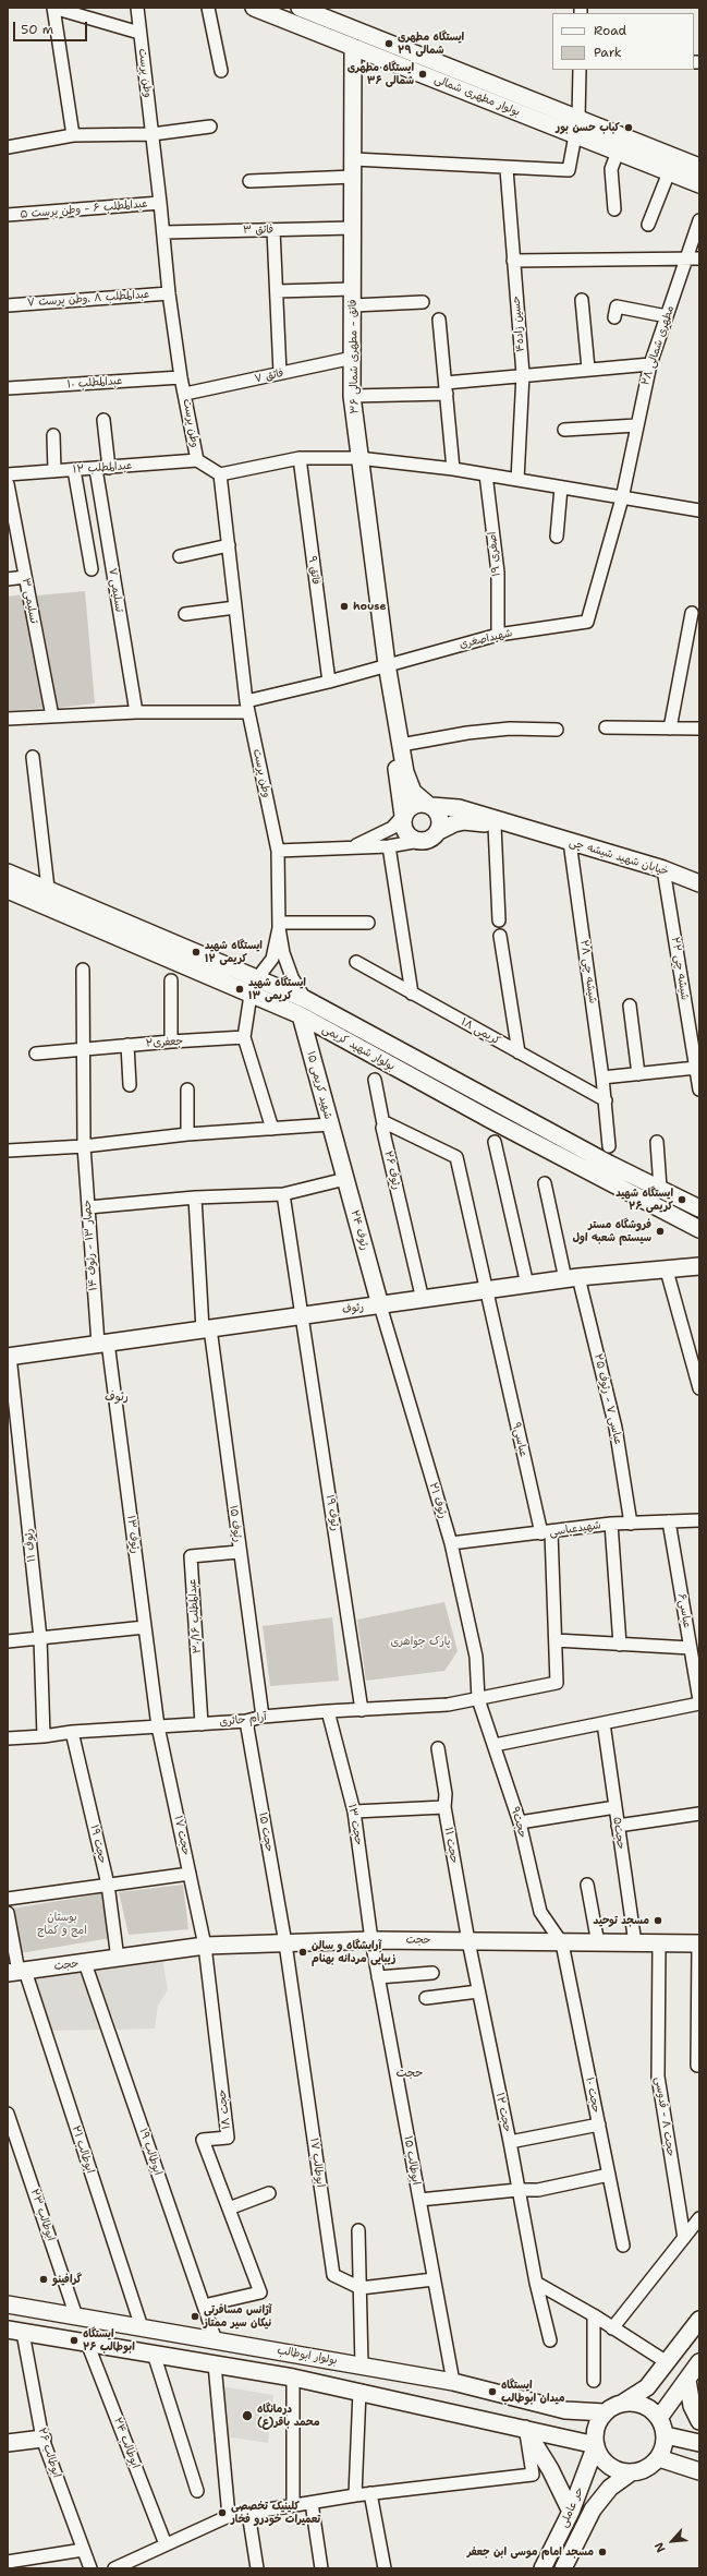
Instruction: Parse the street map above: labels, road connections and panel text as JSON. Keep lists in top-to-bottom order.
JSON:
{
  "streets": {
    "main road": [
      "بولوار مطهری شمالی",
      "فاتق - مطهری شمالی ۳۶",
      "خیابان شهید شیشه چی",
      "بولوار شهید کریمی",
      "شهید کریمی ۱۵",
      "رئوف ۲۴",
      "رئوف",
      "حجت",
      "بولوار ابوطالب",
      "حر عاملی"
    ],
    "street": [
      "وطن پرست",
      "عبدالمطلب ۶ - وطن پرست ۵",
      "فاتق ۳",
      "عبدالمطلب ۸ .وطن پرست ۷",
      "حسین زاده۴",
      "مطهری شمالی ۲۸",
      "فاتق ۷",
      "عبدالمطلب ۱۰",
      "عبدالمطلب ۱۲",
      "اصغری ۱۹",
      "فاتق ۹",
      "تسلیمی ۷",
      "تسلیمی ۳",
      "شهیداصغری",
      "شیشه چی ۲۲",
      "شیشه چی ۲۸",
      "کریمی ۱۸",
      "جعفری۲",
      "رئوف ۲۶",
      "حصار ۱۳ - رئوف ۱۴",
      "عباسی ۷ - رئوف ۲۵",
      "عباسی۹",
      "رئوف ۲۱",
      "رئوف ۱۹",
      "رئوف ۱۵",
      "شهیدعباسی",
      "رئوف ۱۳",
      "رئوف ۱۱",
      "عباسی۶",
      "عبدالمطلب ۳۰/۱۶",
      "آرام حائری",
      "حجت۹",
      "حجت ۱۳",
      "حجت ۱۵",
      "حجت۵",
      "حجت ۱۷",
      "حجت ۱۹",
      "حجت ۱۱",
      "حجت ۱۰",
      "حجت ۱۸",
      "حجت ۱۲",
      "حجت ۸ - قدوسی",
      "ابوطالب ۲۱",
      "ابوطالب ۱۹",
      "ابوطالب ۱۵",
      "ابوطالب ۱۷",
      "ابوطالب ۲۳",
      "ابوطالب ۲۴",
      "ابوطالب ۲۶"
    ]
  },
  "crossings": [
    ["وطن پرست", "عبدالمطلب ۶ - وطن پرست ۵"],
    ["وطن پرست", "فاتق ۳"],
    ["وطن پرست", "عبدالمطلب ۸ .وطن پرست ۷"],
    ["وطن پرست", "فاتق ۷"],
    ["وطن پرست", "عبدالمطلب ۱۰"],
    ["وطن پرست", "عبدالمطلب ۱۲"],
    ["وطن پرست", "شهیداصغری"],
    ["بولوار مطهری شمالی", "فاتق - مطهری شمالی ۳۶"],
    ["فاتق ۳", "فاتق - مطهری شمالی ۳۶"],
    ["مطهری شمالی ۲۸", "شهیداصغری"],
    ["فاتق - مطهری شمالی ۳۶", "فاتق ۷"],
    ["فاتق - مطهری شمالی ۳۶", "شهیداصغری"],
    ["عبدالمطلب ۱۲", "تسلیمی ۷"],
    ["اصغری ۱۹", "شهیداصغری"],
    ["فاتق ۹", "شهیداصغری"],
    ["تسلیمی ۷", "شهیداصغری"],
    ["تسلیمی ۳", "شهیداصغری"],
    ["خیابان شهید شیشه چی", "شیشه چی ۲۲"],
    ["خیابان شهید شیشه چی", "شیشه چی ۲۸"],
    ["شیشه چی ۲۸", "کریمی ۱۸"],
    ["جعفری۲", "حصار ۱۳ - رئوف ۱۴"],
    ["بولوار شهید کریمی", "شهید کریمی ۱۵"],
    ["شهید کریمی ۱۵", "رئوف ۲۴"],
    ["رئوف ۲۶", "رئوف"],
    ["رئوف ۲۶", "عباسی۹"],
    ["رئوف ۲۴", "رئوف"],
    ["رئوف ۲۴", "رئوف ۲۱"],
    ["حصار ۱۳ - رئوف ۱۴", "رئوف"],
    ["حصار ۱۳ - رئوف ۱۴", "رئوف ۱۳"],
    ["رئوف", "عباسی ۷ - رئوف ۲۵"],
    ["رئوف", "عباسی۹"],
    ["رئوف", "رئوف ۲۱"],
    ["رئوف", "رئوف ۱۹"],
    ["رئوف", "رئوف ۱۵"],
    ["رئوف", "رئوف ۱۳"],
    ["رئوف", "رئوف ۱۱"],
    ["عباسی ۷ - رئوف ۲۵", "شهیدعباسی"],
    ["عباسی۹", "شهیدعباسی"],
    ["عباسی۹", "آرام حائری"],
    ["رئوف ۲۱", "شهیدعباسی"],
    ["رئوف ۲۱", "آرام حائری"],
    ["رئوف ۲۱", "حجت۹"],
    ["رئوف ۱۹", "آرام حائری"],
    ["رئوف ۱۵", "عبدالمطلب ۳۰/۱۶"],
    ["رئوف ۱۵", "آرام حائری"],
    ["شهیدعباسی", "عباسی۶"],
    ["رئوف ۱۳", "آرام حائری"],
    ["رئوف ۱۳", "حجت ۱۷"],
    ["رئوف ۱۱", "آرام حائری"],
    ["عبدالمطلب ۳۰/۱۶", "آرام حائری"],
    ["آرام حائری", "حجت۹"],
    ["آرام حائری", "حجت ۱۳"],
    ["آرام حائری", "حجت ۱۵"],
    ["آرام حائری", "حجت ۱۷"],
    ["آرام حائری", "حجت ۱۹"],
    ["حجت۹", "حجت"],
    ["حجت۹", "حجت ۱۰"],
    ["حجت ۱۳", "حجت"],
    ["حجت ۱۳", "ابوطالب ۱۵"],
    ["حجت ۱۵", "حجت"],
    ["حجت ۱۵", "ابوطالب ۱۷"],
    ["حجت۵", "حجت"],
    ["حجت ۱۷", "حجت"],
    ["حجت ۱۷", "حجت ۱۸"],
    ["حجت ۱۹", "حجت"],
    ["حجت ۱۱", "حجت"],
    ["حجت ۱۱", "حجت ۱۲"],
    ["حجت", "حجت ۱۰"],
    ["حجت", "حجت ۱۸"],
    ["حجت", "حجت ۱۲"],
    ["حجت", "حجت ۸ - قدوسی"],
    ["حجت", "ابوطالب ۲۱"],
    ["حجت", "ابوطالب ۱۹"],
    ["حجت", "ابوطالب ۱۵"],
    ["حجت", "ابوطالب ۱۷"],
    ["حجت ۱۸", "ابوطالب ۱۹"],
    ["ابوطالب ۲۱", "بولوار ابوطالب"],
    ["ابوطالب ۱۹", "بولوار ابوطالب"],
    ["ابوطالب ۱۵", "بولوار ابوطالب"],
    ["ابوطالب ۲۳", "بولوار ابوطالب"],
    ["بولوار ابوطالب", "حر عاملی"]
  ],
  "districts": ["رئوف", "حجت"],
  "parks": ["پارک جواهری", "بوستان امج و کماج"],
  "places": [
    "ایستگاه مطهری شمالی ۲۹",
    "ایستگاه مطهری شمالی ۳۶",
    "كباب حسن بور",
    "house",
    "ایستگاه شهید کریمی ۱۲",
    "ایستگاه شهید کریمی ۱۳",
    "ایستگاه شهید کریمی ۲۶",
    "فروشگاه مستر سیستم شعبه اول",
    "مسجد توحید",
    "آرایشگاه و سالن زیبایی مردانه بهنام",
    "گرافینو",
    "آژانس مسافرتی نیکان سیر ممتاز",
    "ایستگاه ابوطالب ۲۶",
    "ایستگاه میدان ابوطالب",
    "درمانگاه محمد باقر(ع)",
    "کلینیک تخصصی تعمیرات خودرو فخار",
    "مسجد امام موسی ابن جعفر"
  ],
  "legend": ["Road", "Park"],
  "scale_bar": "50 m",
  "north": "bottom left"
}
